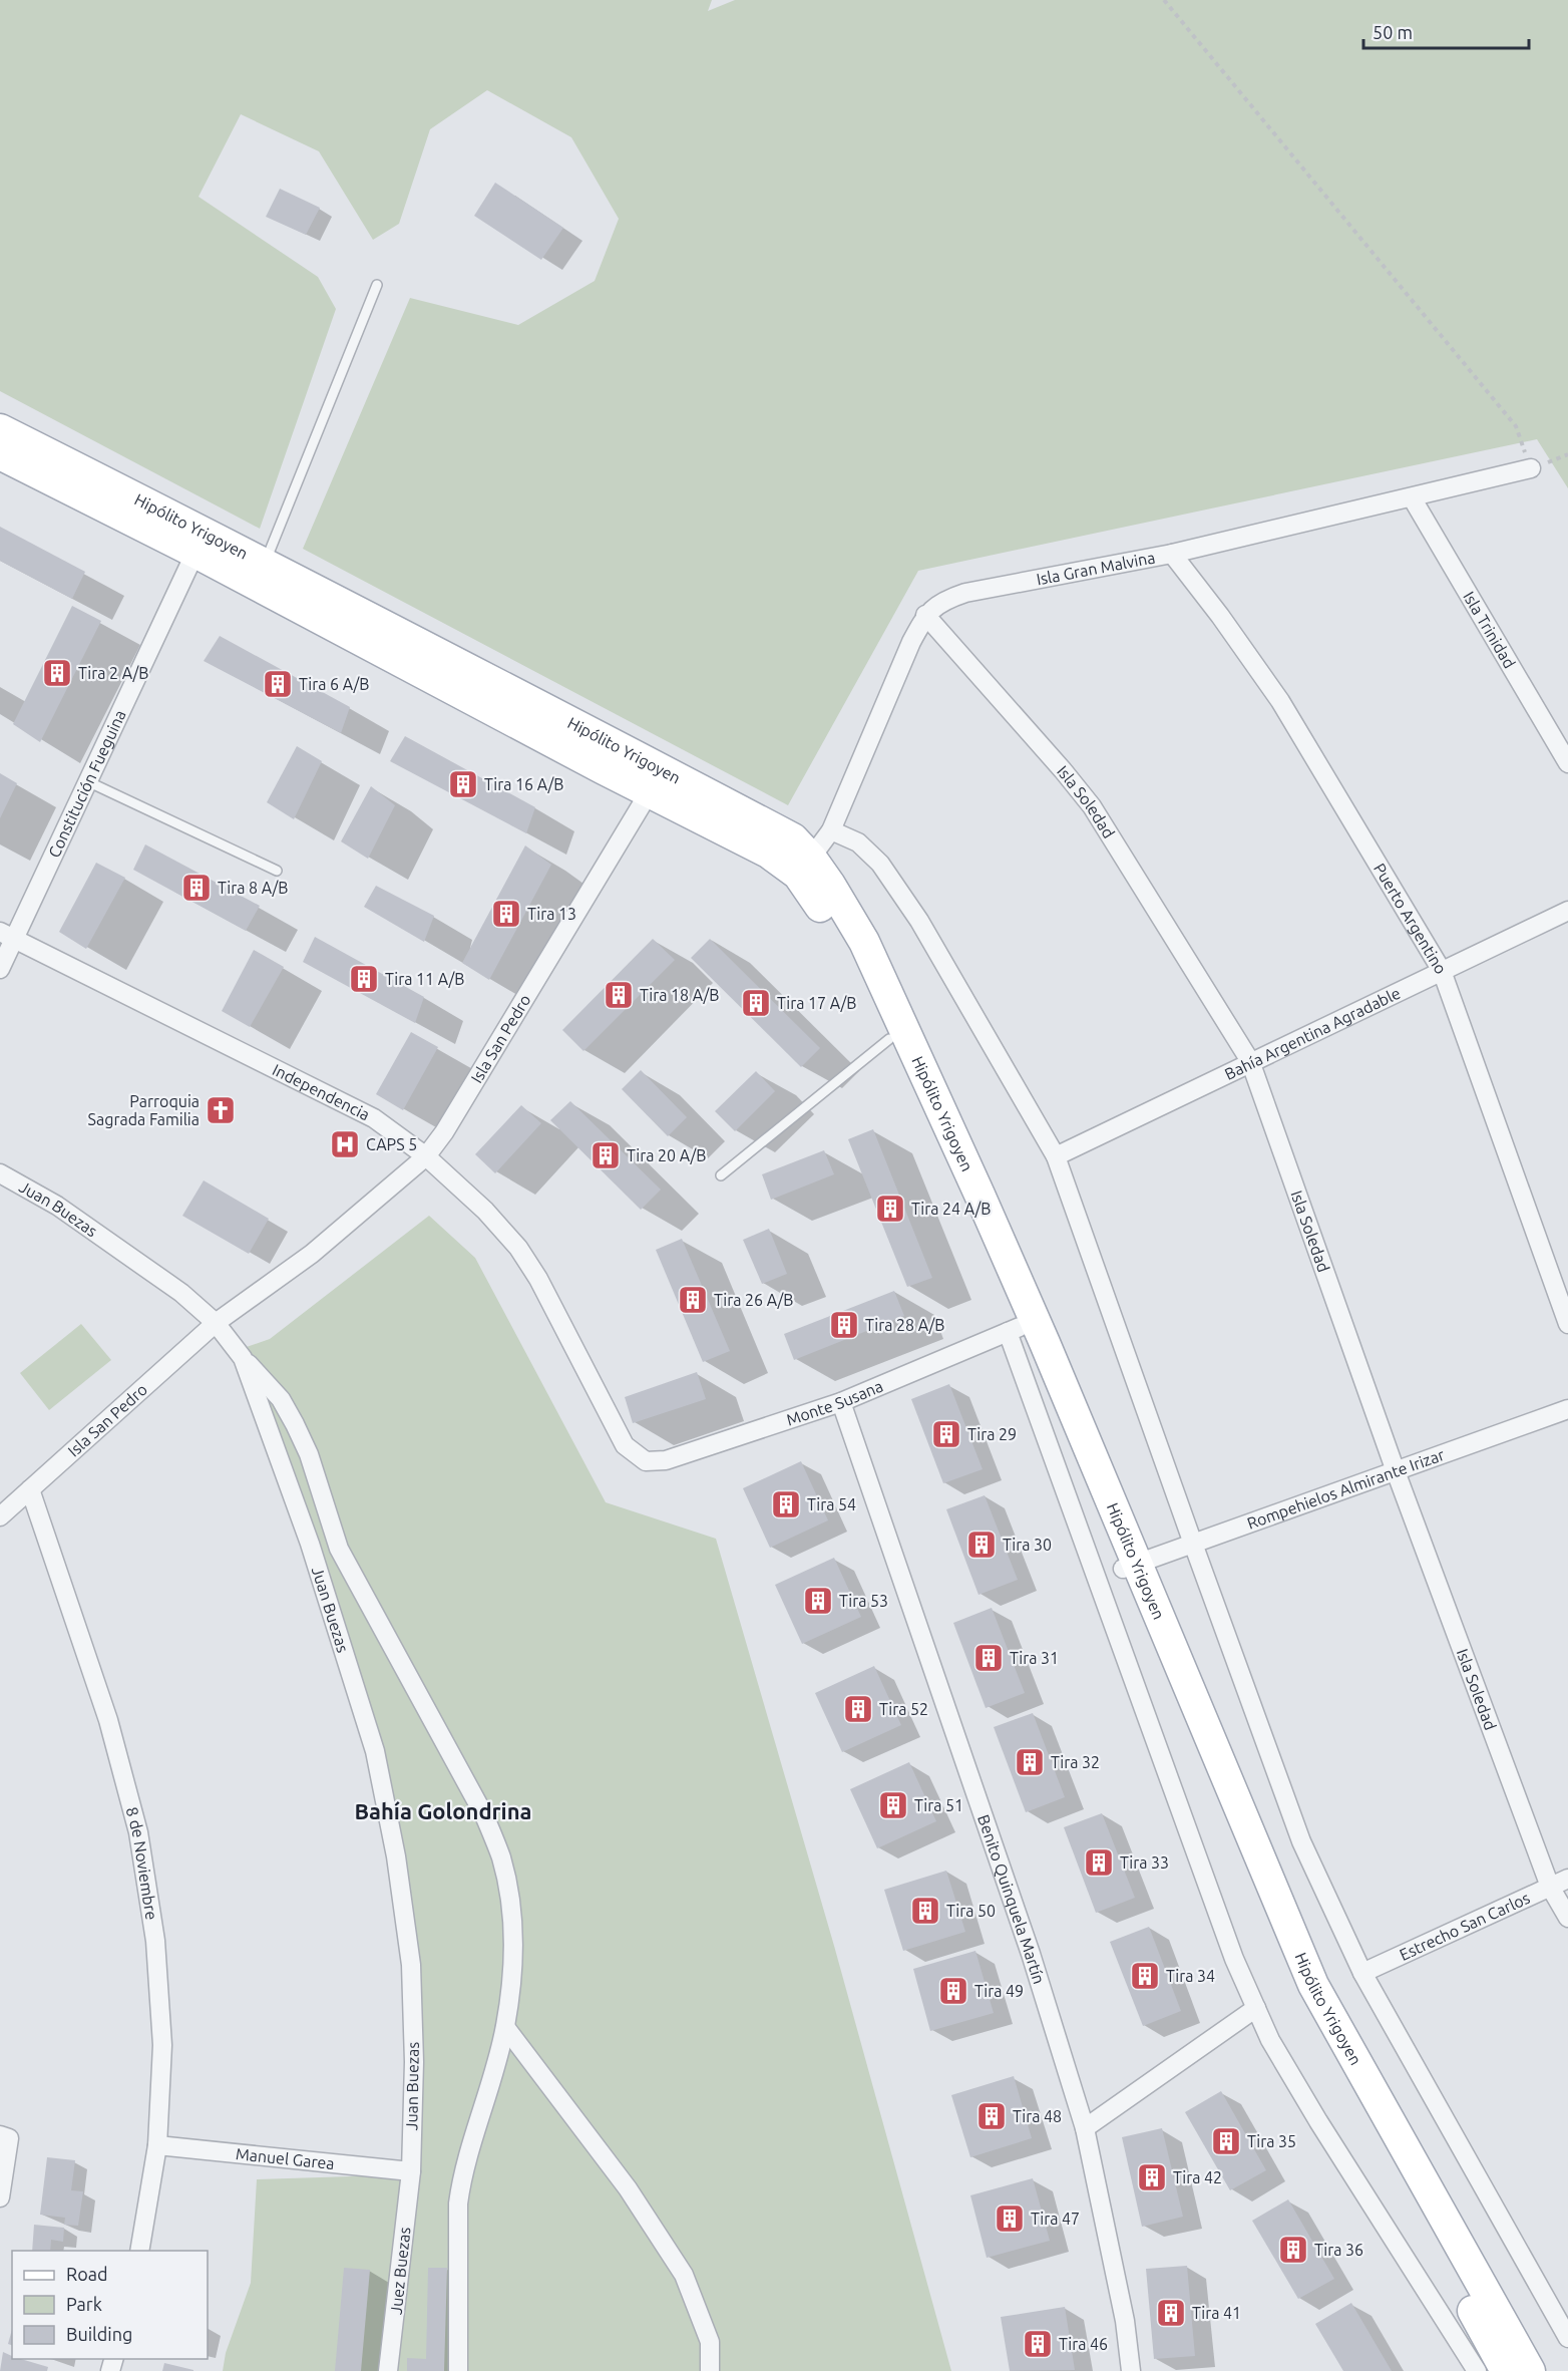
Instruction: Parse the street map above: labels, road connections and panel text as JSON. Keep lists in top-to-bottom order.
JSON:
{
  "streets": {
    "main road": ["Hipólito Yrigoyen"],
    "street": [
      "Isla Gran Malvina",
      "Isla Trinidad",
      "Constitución Fueguina",
      "Isla Soledad",
      "Puerto Argentino",
      "Bahía Argentina Agradable",
      "Isla San Pedro",
      "Independencia",
      "Juan Buezas",
      "Monte Susana",
      "Rompehielos Almirante Irizar",
      "8 de Noviembre",
      "Benito Quinquela Martín",
      "Estrecho San Carlos",
      "Manuel Garea",
      "Juez Buezas"
    ]
  },
  "crossings": [
    ["Hipólito Yrigoyen", "Isla Gran Malvina"],
    ["Hipólito Yrigoyen", "Constitución Fueguina"],
    ["Hipólito Yrigoyen", "Isla San Pedro"],
    ["Hipólito Yrigoyen", "Monte Susana"],
    ["Hipólito Yrigoyen", "Rompehielos Almirante Irizar"],
    ["Isla Gran Malvina", "Isla Trinidad"],
    ["Isla Gran Malvina", "Isla Soledad"],
    ["Isla Gran Malvina", "Puerto Argentino"],
    ["Constitución Fueguina", "Independencia"],
    ["Isla Soledad", "Bahía Argentina Agradable"],
    ["Isla Soledad", "Rompehielos Almirante Irizar"],
    ["Isla Soledad", "Estrecho San Carlos"],
    ["Puerto Argentino", "Bahía Argentina Agradable"],
    ["Isla San Pedro", "Independencia"],
    ["Isla San Pedro", "Juan Buezas"],
    ["Isla San Pedro", "8 de Noviembre"],
    ["Independencia", "Monte Susana"],
    ["Juan Buezas", "Manuel Garea"],
    ["Juan Buezas", "Juez Buezas"],
    ["Monte Susana", "Benito Quinquela Martín"],
    ["8 de Noviembre", "Manuel Garea"],
    ["Manuel Garea", "Juez Buezas"]
  ],
  "districts": ["Bahía Golondrina"],
  "places": {
    "building": [
      "Tira 2 A/B",
      "Tira 6 A/B",
      "Tira 16 A/B",
      "Tira 8 A/B",
      "Tira 13",
      "Tira 11 A/B",
      "Tira 18 A/B",
      "Tira 17 A/B",
      "Tira 20 A/B",
      "Tira 24 A/B",
      "Tira 26 A/B",
      "Tira 28 A/B",
      "Tira 29",
      "Tira 54",
      "Tira 30",
      "Tira 53",
      "Tira 31",
      "Tira 52",
      "Tira 32",
      "Tira 51",
      "Tira 33",
      "Tira 50",
      "Tira 34",
      "Tira 49",
      "Tira 48",
      "Tira 35",
      "Tira 42",
      "Tira 47",
      "Tira 36",
      "Tira 41",
      "Tira 46"
    ],
    "church": ["Parroquia Sagrada Familia"],
    "hospital": ["CAPS 5"]
  },
  "legend": ["Road", "Park", "Building"],
  "scale_bar": "50 m"
}
